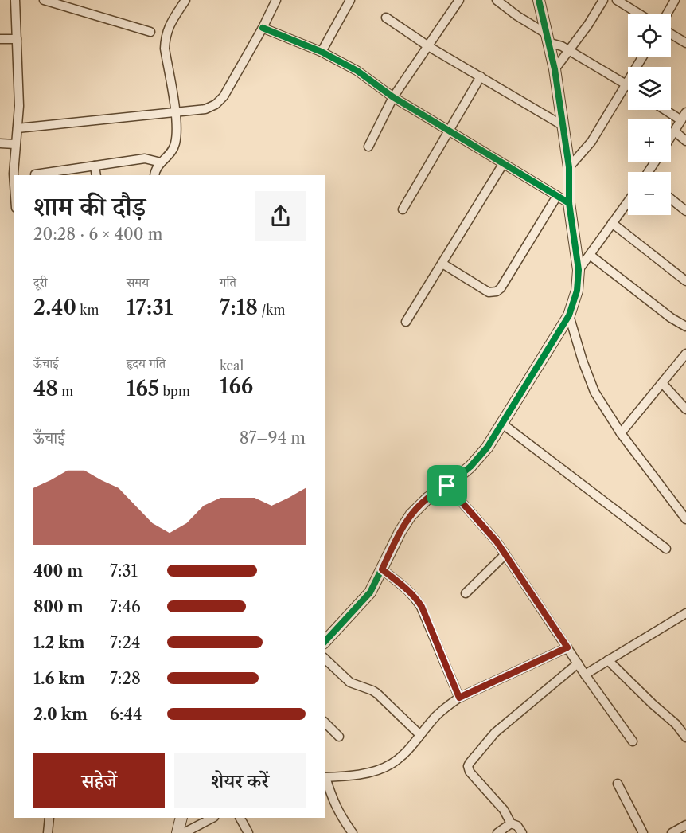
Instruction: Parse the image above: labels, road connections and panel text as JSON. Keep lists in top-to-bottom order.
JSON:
{
  "page": {
    "map_buttons": ["+", "−"],
    "heading": ["शाम की दौड़", "20:28 · 6 × 400 m"],
    "stats": [
      ["दूरी", "2.40 km"],
      ["समय", "17:31"],
      ["गति", "7:18 /km"],
      ["ऊँचाई", "48 m"],
      ["हृदय गति", "165 bpm"],
      ["kcal", "166"]
    ],
    "chart": ["ऊँचाई", "87–94 m"],
    "list": [
      {
        "name": "400 m",
        "note": "7:31"
      },
      {
        "name": "800 m",
        "note": "7:46"
      },
      {
        "name": "1.2 km",
        "note": "7:24"
      },
      {
        "name": "1.6 km",
        "note": "7:28"
      },
      {
        "name": "2.0 km",
        "note": "6:44"
      }
    ],
    "buttons": ["सहेजें", "शेयर करें"]
  }
}
